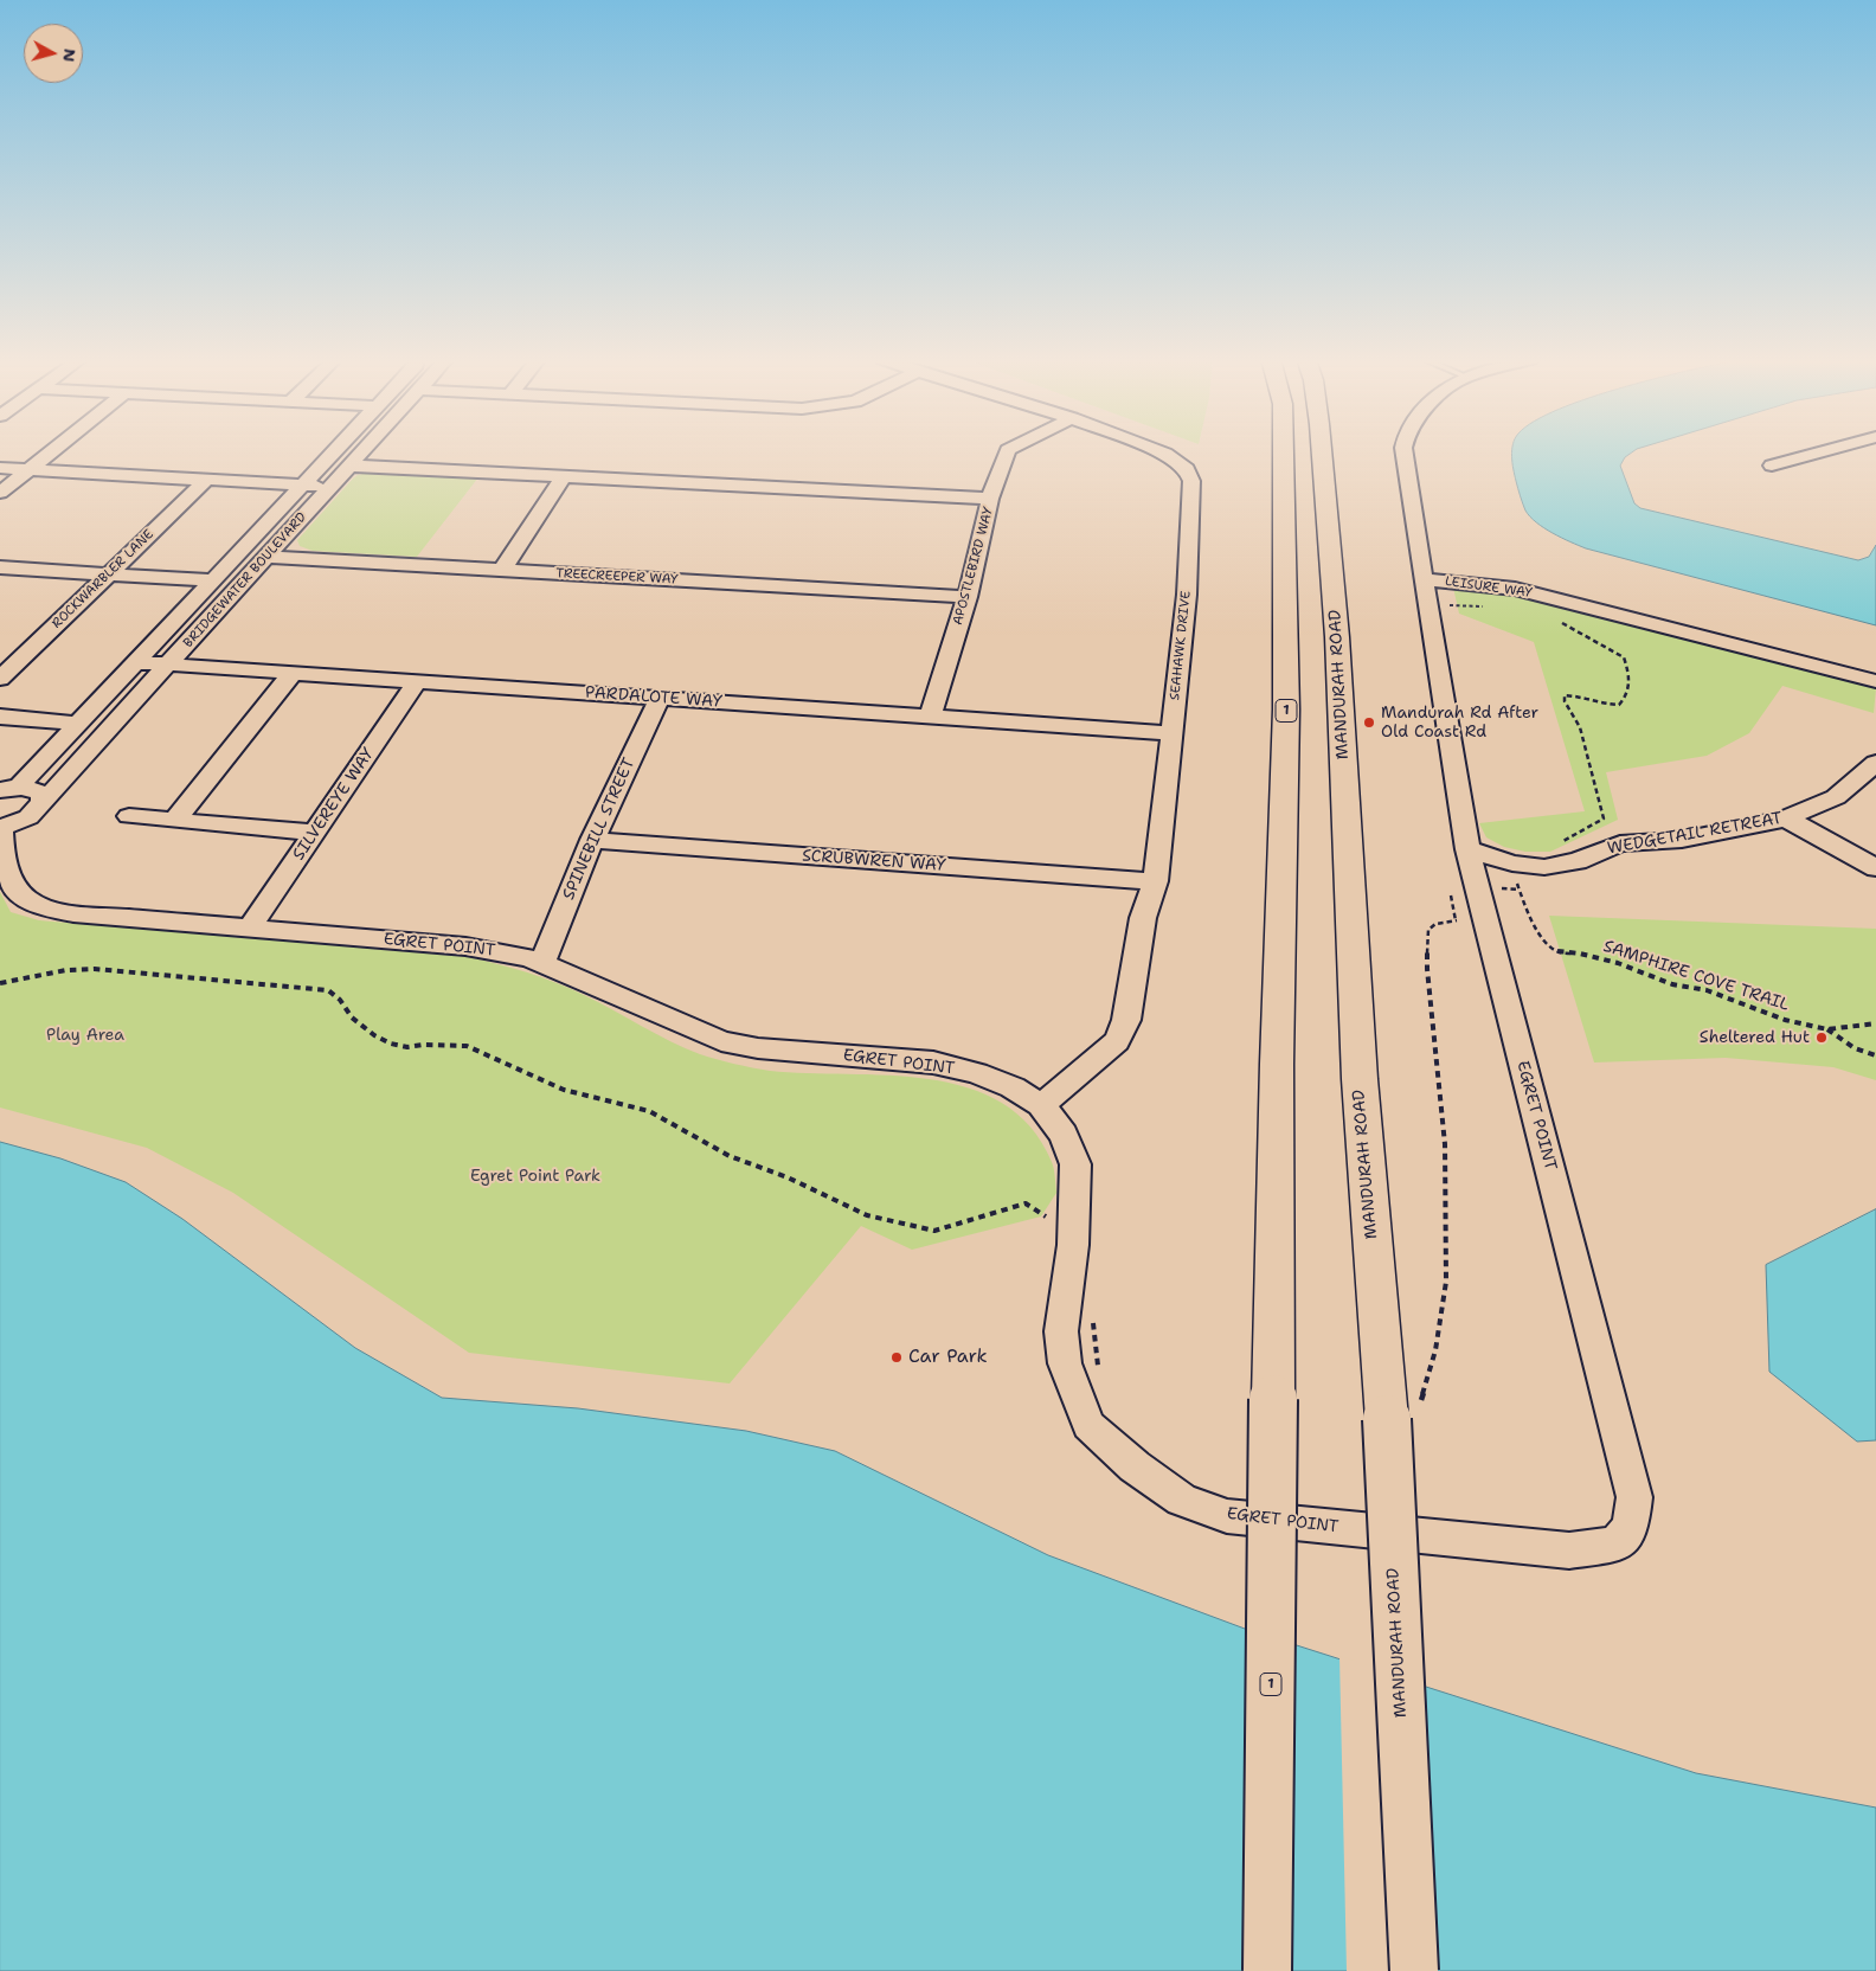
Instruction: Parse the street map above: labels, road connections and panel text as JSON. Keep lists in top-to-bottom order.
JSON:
{
  "streets": {
    "highway": ["MANDURAH ROAD", "1"],
    "street": [
      "APOSTLEBIRD WAY",
      "TREECREEPER WAY",
      "ROCKWARBLER LANE",
      "BRIDGEWATER BOULEVARD",
      "LEISURE WAY",
      "SEAHAWK DRIVE",
      "PARDALOTE WAY",
      "SILVEREYE WAY",
      "SPINEBILL STREET",
      "WEDGETAIL RETREAT",
      "SCRUBWREN WAY",
      "EGRET POINT"
    ],
    "path": ["SAMPHIRE COVE TRAIL"]
  },
  "crossings": [
    ["APOSTLEBIRD WAY", "TREECREEPER WAY"],
    ["APOSTLEBIRD WAY", "PARDALOTE WAY"],
    ["TREECREEPER WAY", "BRIDGEWATER BOULEVARD"],
    ["BRIDGEWATER BOULEVARD", "PARDALOTE WAY"],
    ["BRIDGEWATER BOULEVARD", "EGRET POINT"],
    ["LEISURE WAY", "EGRET POINT"],
    ["SEAHAWK DRIVE", "PARDALOTE WAY"],
    ["SEAHAWK DRIVE", "SCRUBWREN WAY"],
    ["SEAHAWK DRIVE", "EGRET POINT"],
    ["PARDALOTE WAY", "SILVEREYE WAY"],
    ["PARDALOTE WAY", "SPINEBILL STREET"],
    ["SILVEREYE WAY", "EGRET POINT"],
    ["SPINEBILL STREET", "SCRUBWREN WAY"],
    ["SPINEBILL STREET", "EGRET POINT"],
    ["WEDGETAIL RETREAT", "EGRET POINT"],
    ["WEDGETAIL RETREAT", "SAMPHIRE COVE TRAIL"]
  ],
  "parks": ["Play Area", "Egret Point Park"],
  "places": ["Mandurah Rd After Old Coast Rd", "Sheltered Hut", "Car Park"],
  "north": "right"
}
